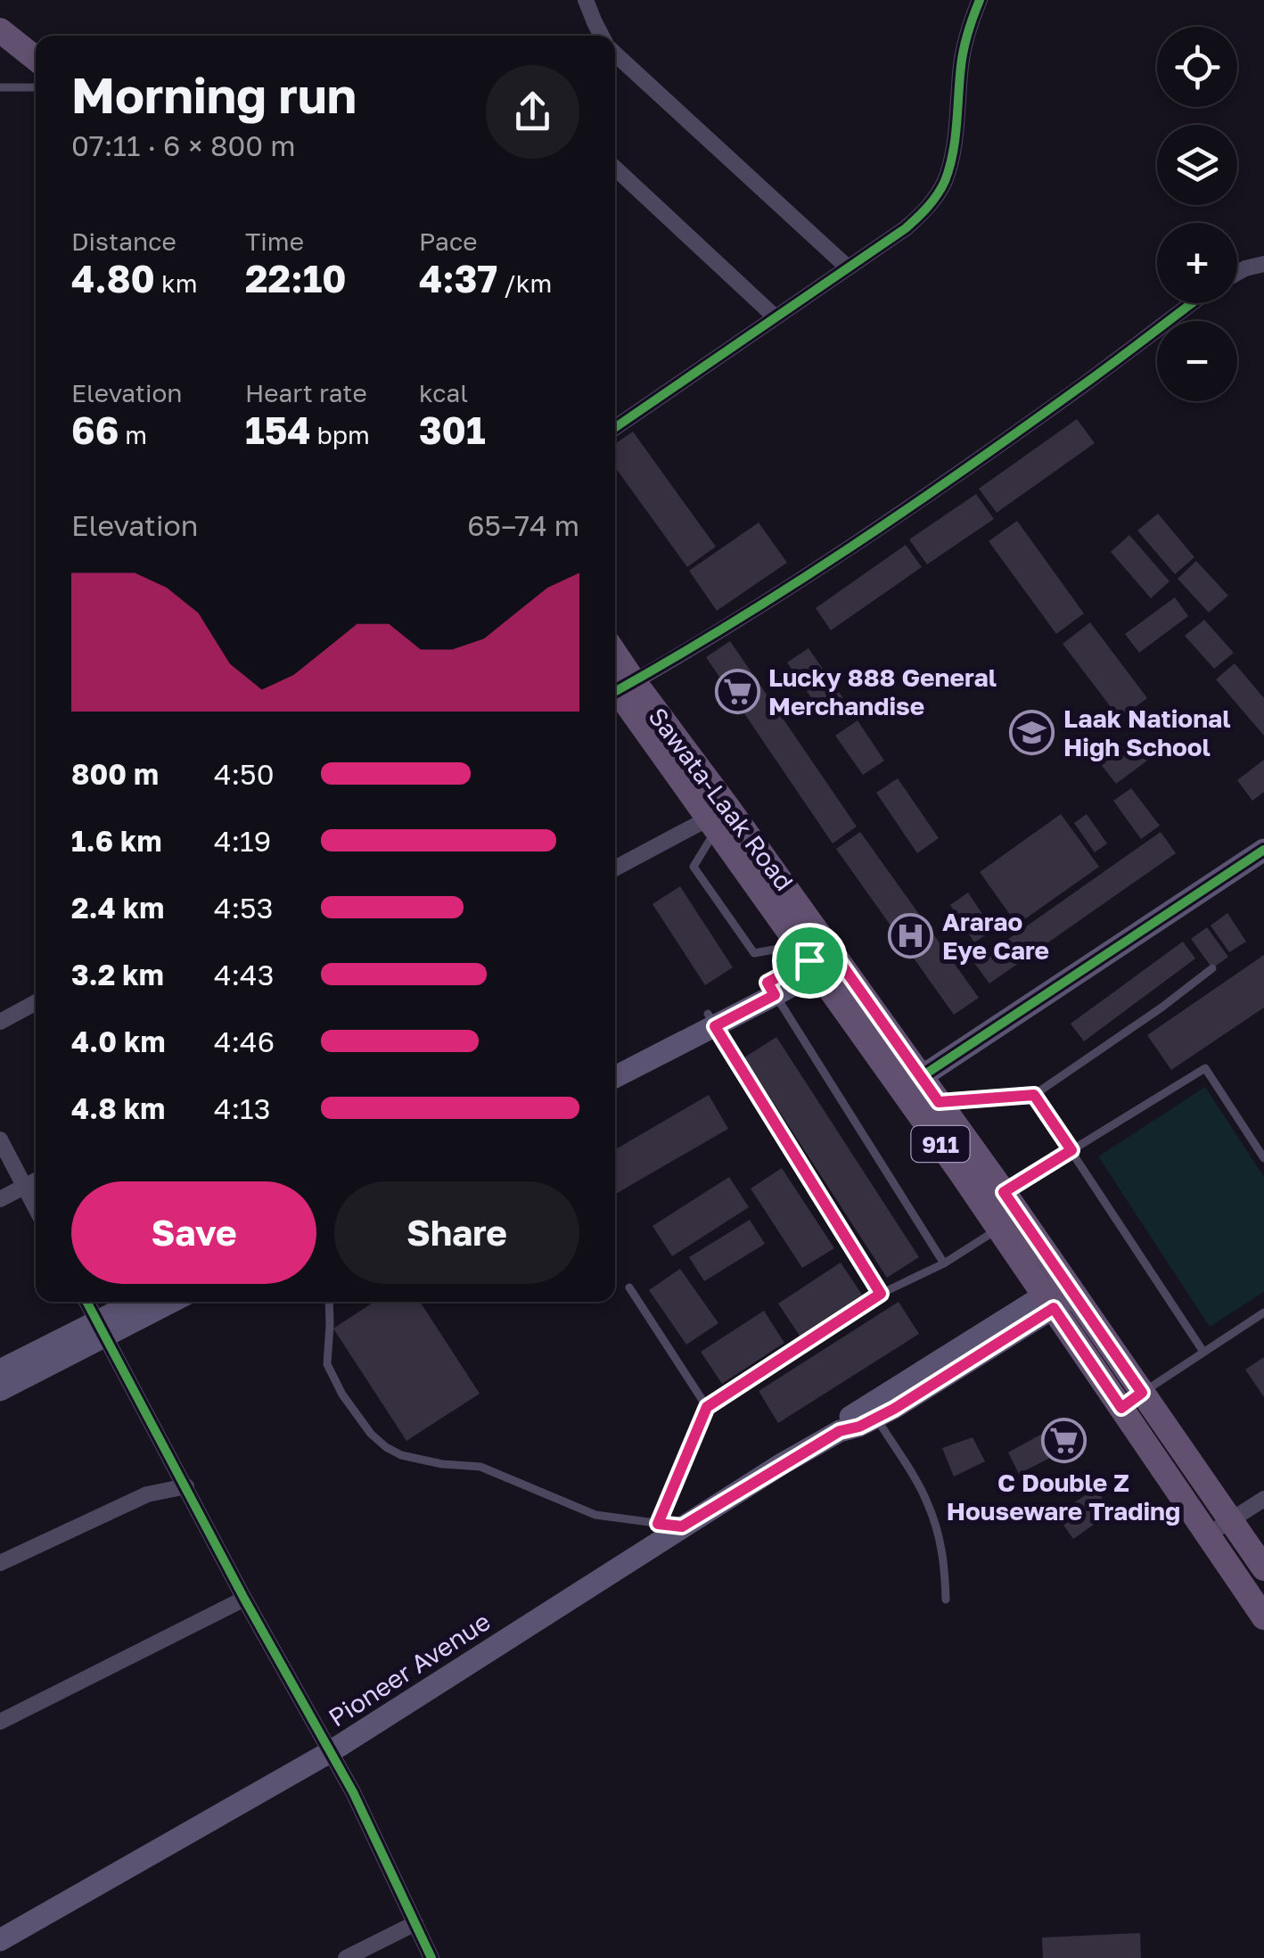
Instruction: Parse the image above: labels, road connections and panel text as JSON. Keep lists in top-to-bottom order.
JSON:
{
  "streets": {
    "main road": ["Sawata-Laak Road", "911", "Pioneer Avenue"]
  },
  "crossings": [
    ["Sawata-Laak Road", "Pioneer Avenue"]
  ],
  "places": {
    "supermarket": ["Lucky 888 General Merchandise", "C Double Z Houseware Trading"],
    "school or university": ["Laak National High School"],
    "hospital": ["Ararao Eye Care"]
  },
  "page": {
    "map_buttons": ["+", "−"],
    "heading": ["Morning run", "07:11 · 6 × 800 m"],
    "stats": [
      ["Distance", "4.80 km"],
      ["Time", "22:10"],
      ["Pace", "4:37 /km"],
      ["Elevation", "66 m"],
      ["Heart rate", "154 bpm"],
      ["kcal", "301"]
    ],
    "chart": ["Elevation", "65–74 m"],
    "list": [
      {
        "name": "800 m",
        "note": "4:50"
      },
      {
        "name": "1.6 km",
        "note": "4:19"
      },
      {
        "name": "2.4 km",
        "note": "4:53"
      },
      {
        "name": "3.2 km",
        "note": "4:43"
      },
      {
        "name": "4.0 km",
        "note": "4:46"
      },
      {
        "name": "4.8 km",
        "note": "4:13"
      }
    ],
    "buttons": ["Save", "Share"]
  }
}
